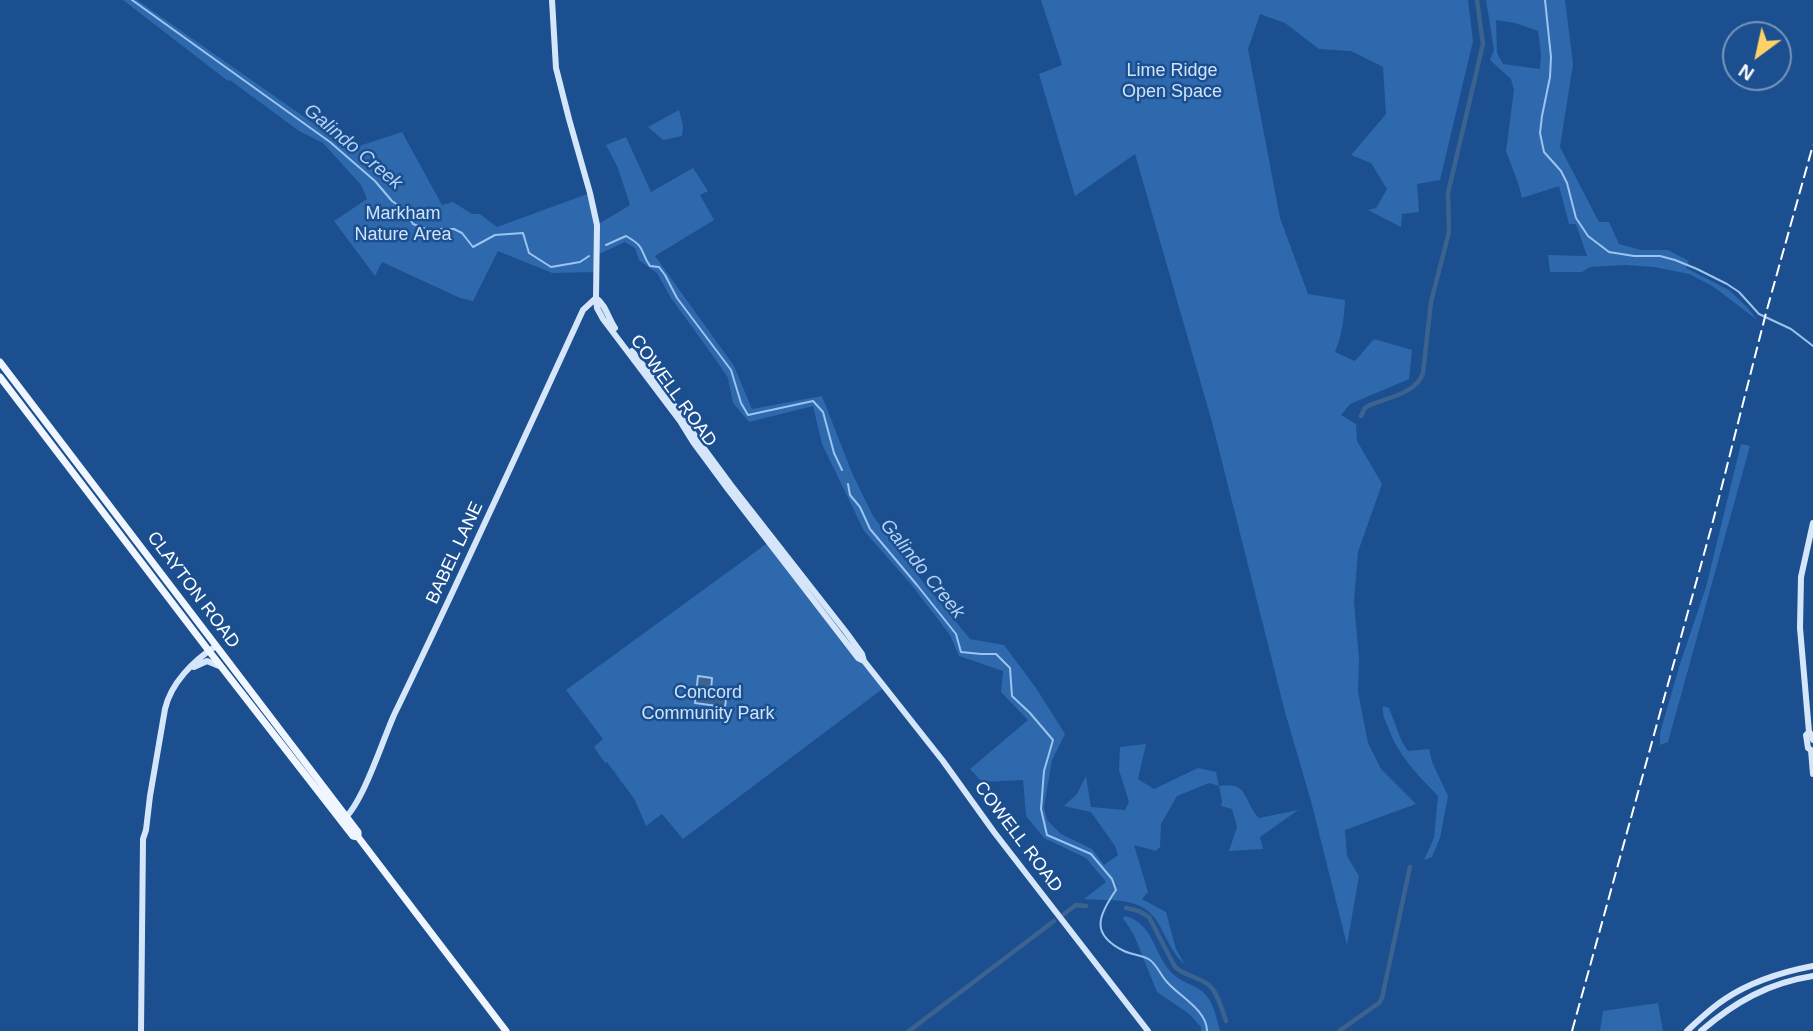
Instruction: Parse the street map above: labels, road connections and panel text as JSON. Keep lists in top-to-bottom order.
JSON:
{
  "streets": {
    "main road": ["CLAYTON ROAD"],
    "street": ["COWELL ROAD", "BABEL LANE"]
  },
  "crossings": [
    ["COWELL ROAD", "BABEL LANE"],
    ["BABEL LANE", "CLAYTON ROAD"]
  ],
  "water": ["Galindo Creek"],
  "parks": ["Lime Ridge Open Space", "Markham Nature Area", "Concord Community Park"],
  "north": "bottom left"
}
